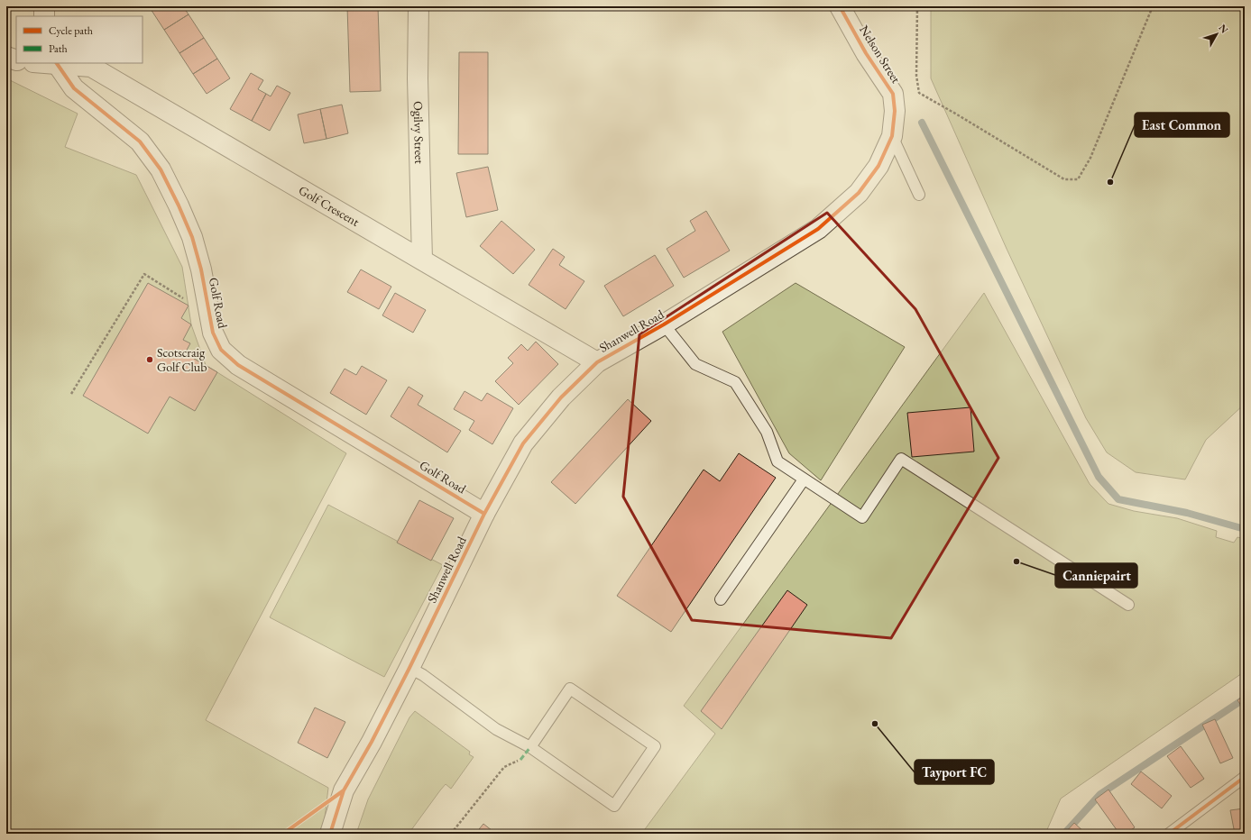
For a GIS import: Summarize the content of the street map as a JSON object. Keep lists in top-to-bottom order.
{
  "streets": {
    "street": [
      "Nelson Street",
      "Ogilvy Street",
      "Golf Crescent",
      "Golf Road",
      "Shanwell Road"
    ]
  },
  "crossings": [
    ["Nelson Street", "Shanwell Road"],
    ["Ogilvy Street", "Golf Crescent"],
    ["Golf Crescent", "Golf Road"],
    ["Golf Crescent", "Shanwell Road"],
    ["Golf Road", "Shanwell Road"]
  ],
  "places": [
    "East Common",
    "Scotscraig Golf Club",
    "Canniepairt",
    "Tayport FC"
  ],
  "legend": ["Cycle path", "Path"],
  "north": "top right"
}
